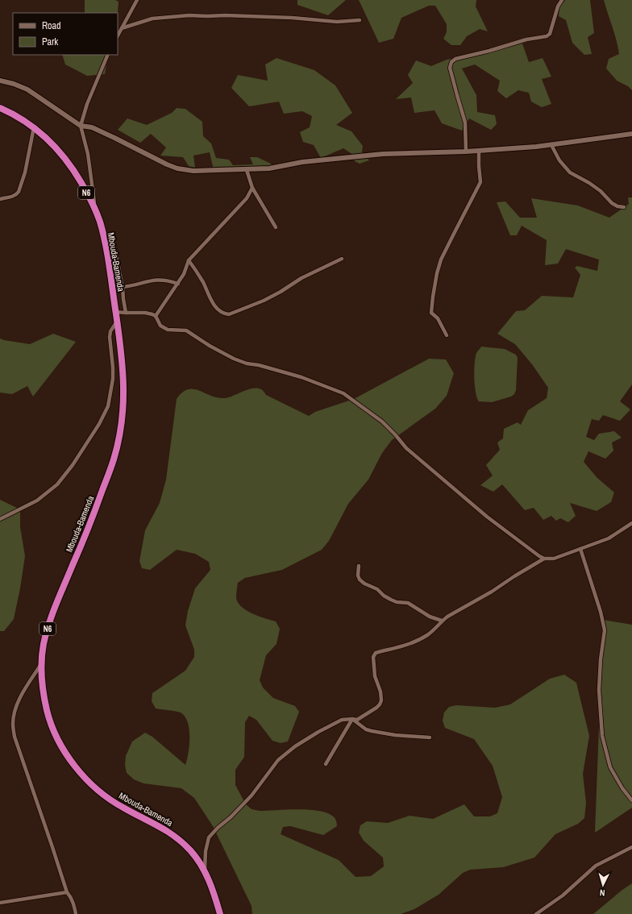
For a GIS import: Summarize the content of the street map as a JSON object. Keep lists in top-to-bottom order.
{
  "streets": {
    "highway": ["N6", "Mbouda-Bamenda"]
  },
  "legend": ["Road", "Park"],
  "north": "bottom"
}
